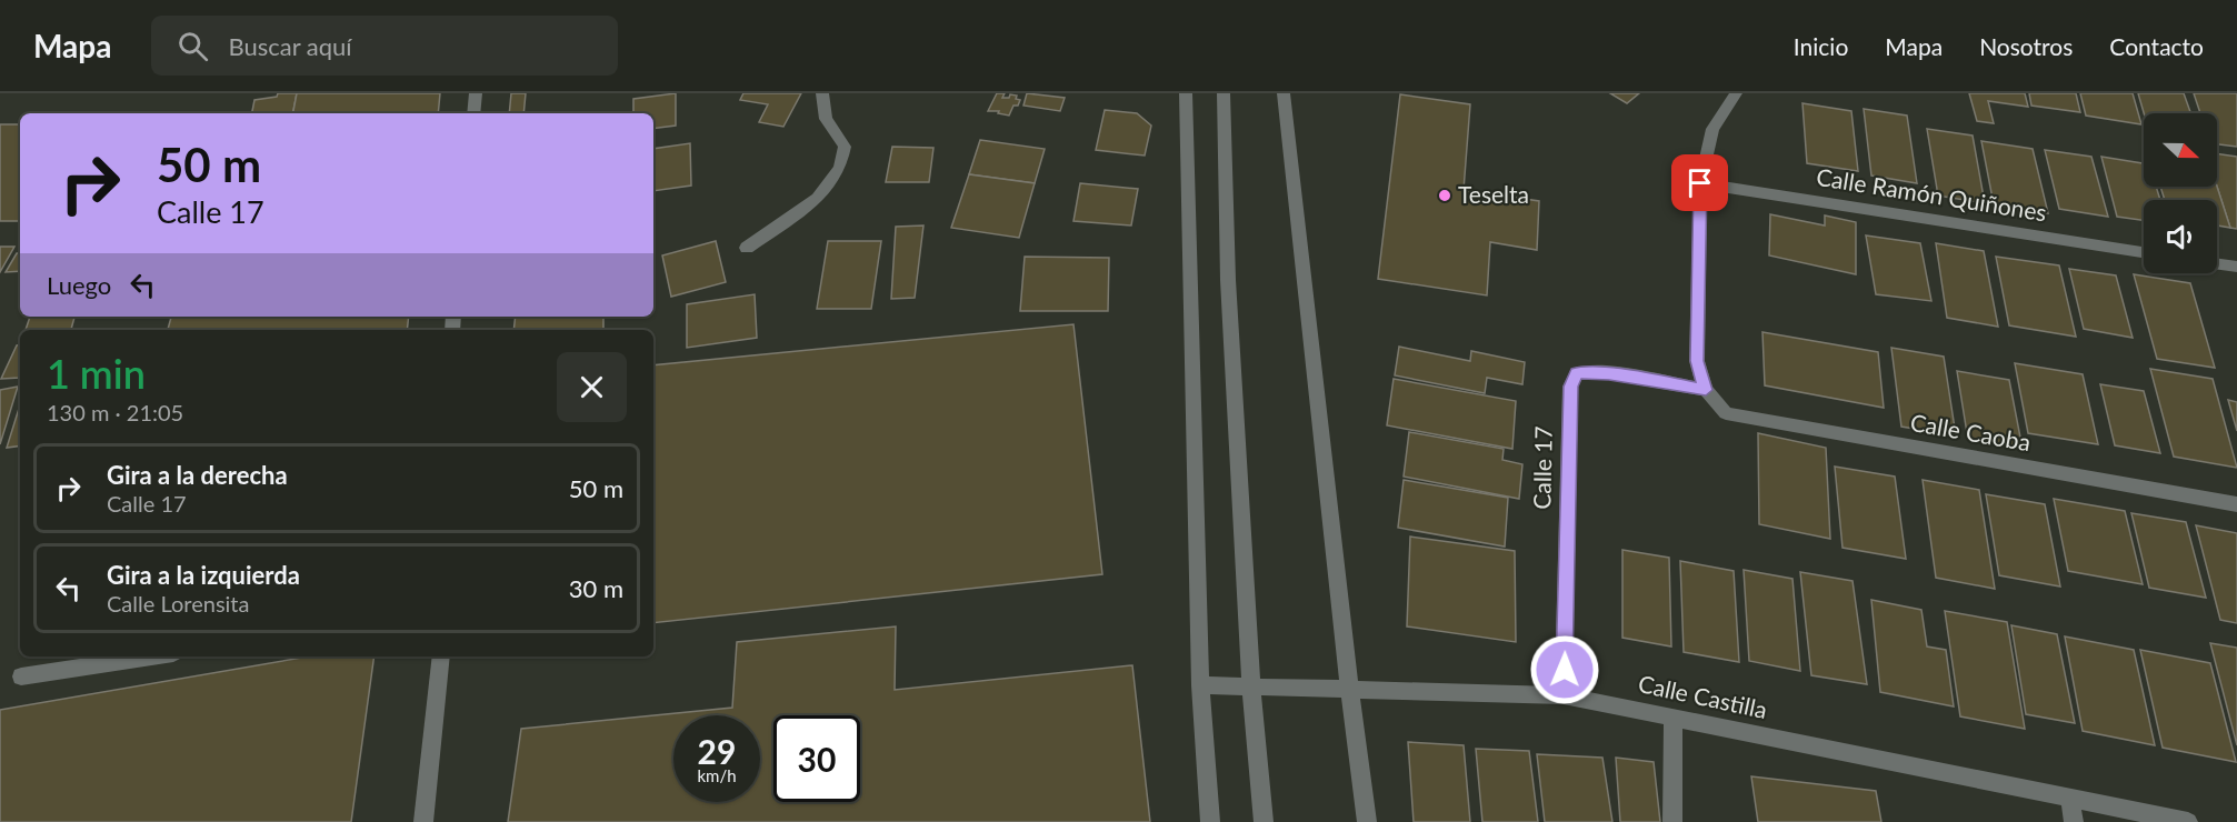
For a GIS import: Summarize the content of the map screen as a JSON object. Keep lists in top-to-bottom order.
{
  "streets": {
    "street": [
      "Calle Ramón Quiñones",
      "Calle Caoba",
      "Calle 17",
      "Calle Castilla"
    ]
  },
  "crossings": [
    ["Calle Caoba", "Calle 17"],
    ["Calle 17", "Calle Castilla"]
  ],
  "places": ["Teselta"],
  "north": "right",
  "page": {
    "header": "Mapa",
    "search": "Buscar aquí",
    "nav": [
      "Inicio",
      "Mapa",
      "Nosotros",
      "Contacto"
    ],
    "turn": ["50 m", "Calle 17"],
    "then": "Luego",
    "heading": ["1 min", "130 m · 21:05"],
    "list": [
      {
        "name": "Gira a la derecha",
        "note": "Calle 17",
        "value": "50 m"
      },
      {
        "name": "Gira a la izquierda",
        "note": "Calle Lorensita",
        "value": "30 m"
      }
    ],
    "speed": "29 km/h",
    "limit": "30"
  }
}
